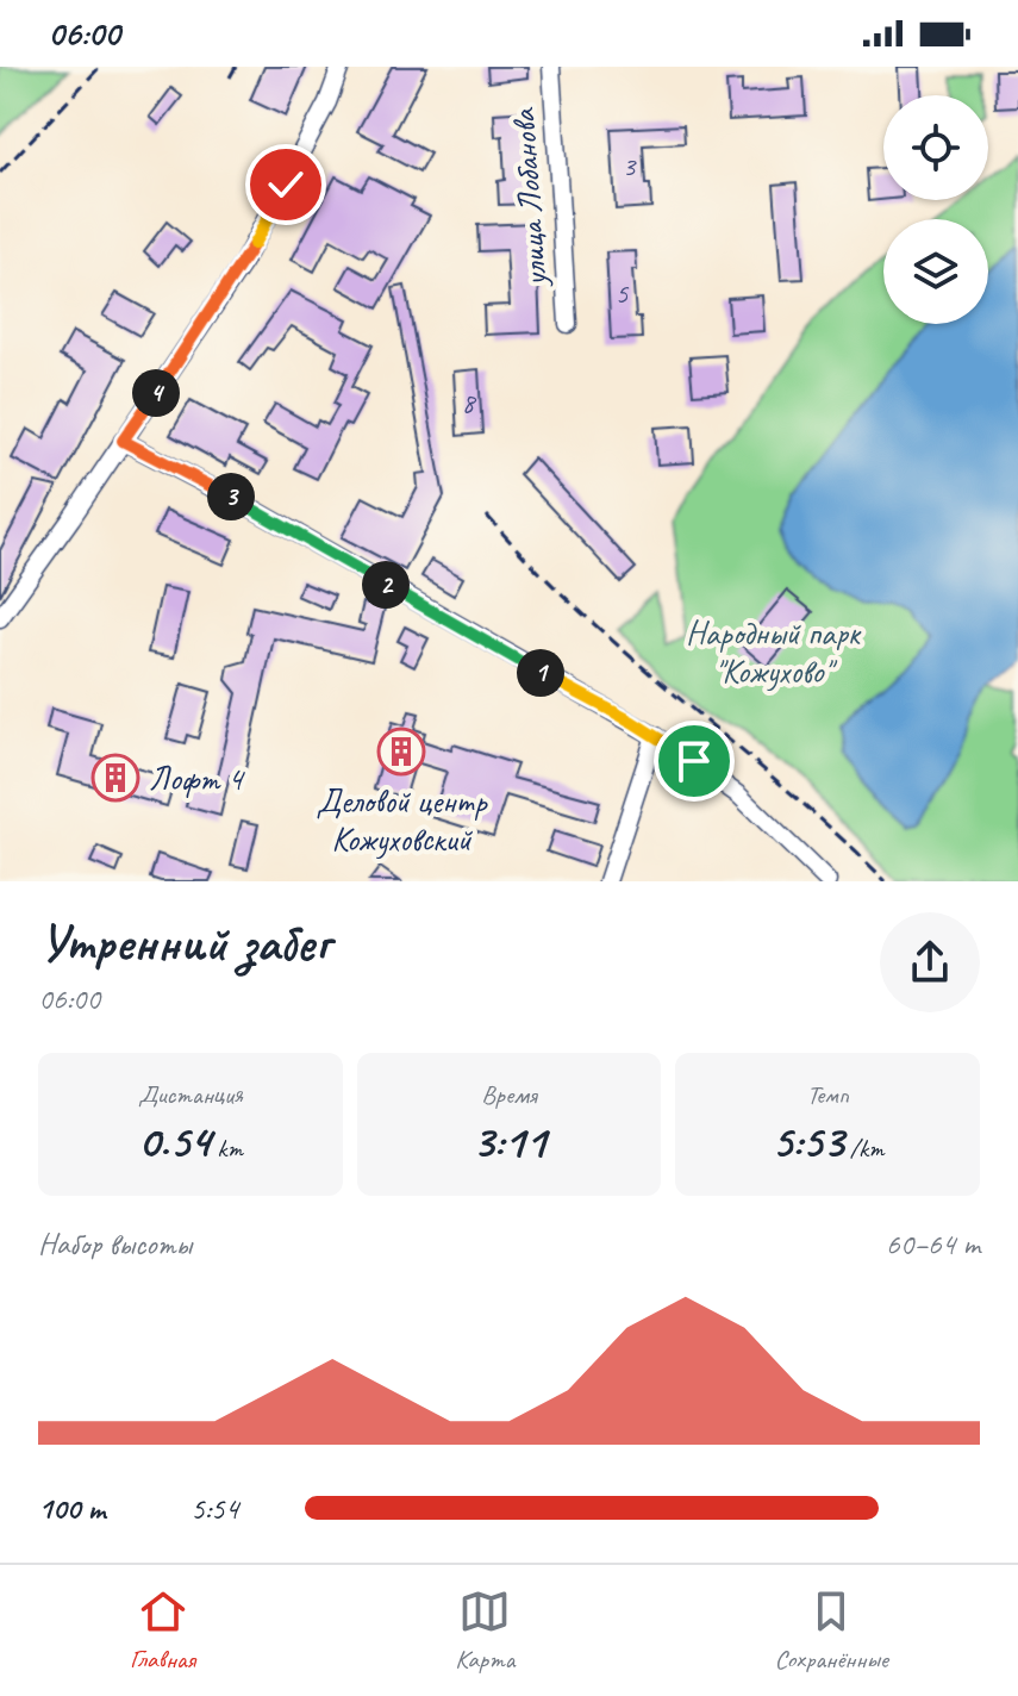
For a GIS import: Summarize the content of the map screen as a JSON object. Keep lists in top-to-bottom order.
{
  "streets": {
    "street": ["улица Лобанова"]
  },
  "parks": ["Народный парк \"Кожухово\""],
  "places": {
    "building": ["Деловой центр Кожуховский", "Лофт 4"]
  },
  "house_numbers": ["3", "5", "8"],
  "page": {
    "status": "06:00",
    "pins": [
      "4",
      "3",
      "2",
      "1"
    ],
    "heading": ["Утренний забег", "06:00"],
    "stats": [
      ["Дистанция", "0.54 km"],
      ["Время", "3:11"],
      ["Темп", "5:53 /km"]
    ],
    "chart": ["Набор высоты", "60–64 m"],
    "list": [
      {
        "name": "100 m",
        "note": "5:54"
      }
    ],
    "tabs": ["Главная", "Карта", "Сохранённые"]
  }
}
